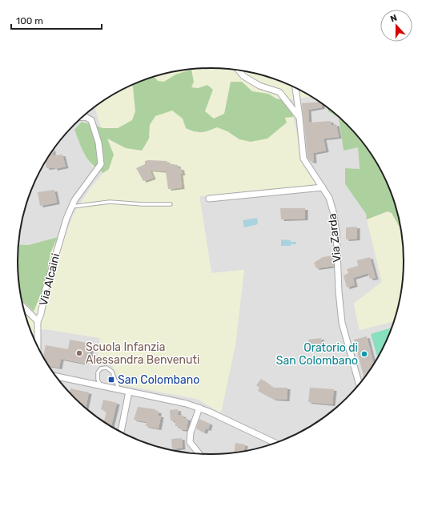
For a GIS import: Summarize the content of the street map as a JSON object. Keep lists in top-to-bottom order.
{
  "streets": {
    "street": ["Via Zarda", "Via Alcaini"]
  },
  "places": {
    "other": ["Scuola Infanzia Alessandra Benvenuti", "Oratorio di San Colombano"],
    "transit": ["San Colombano"]
  },
  "scale_bar": "100 m",
  "north": "top"
}
